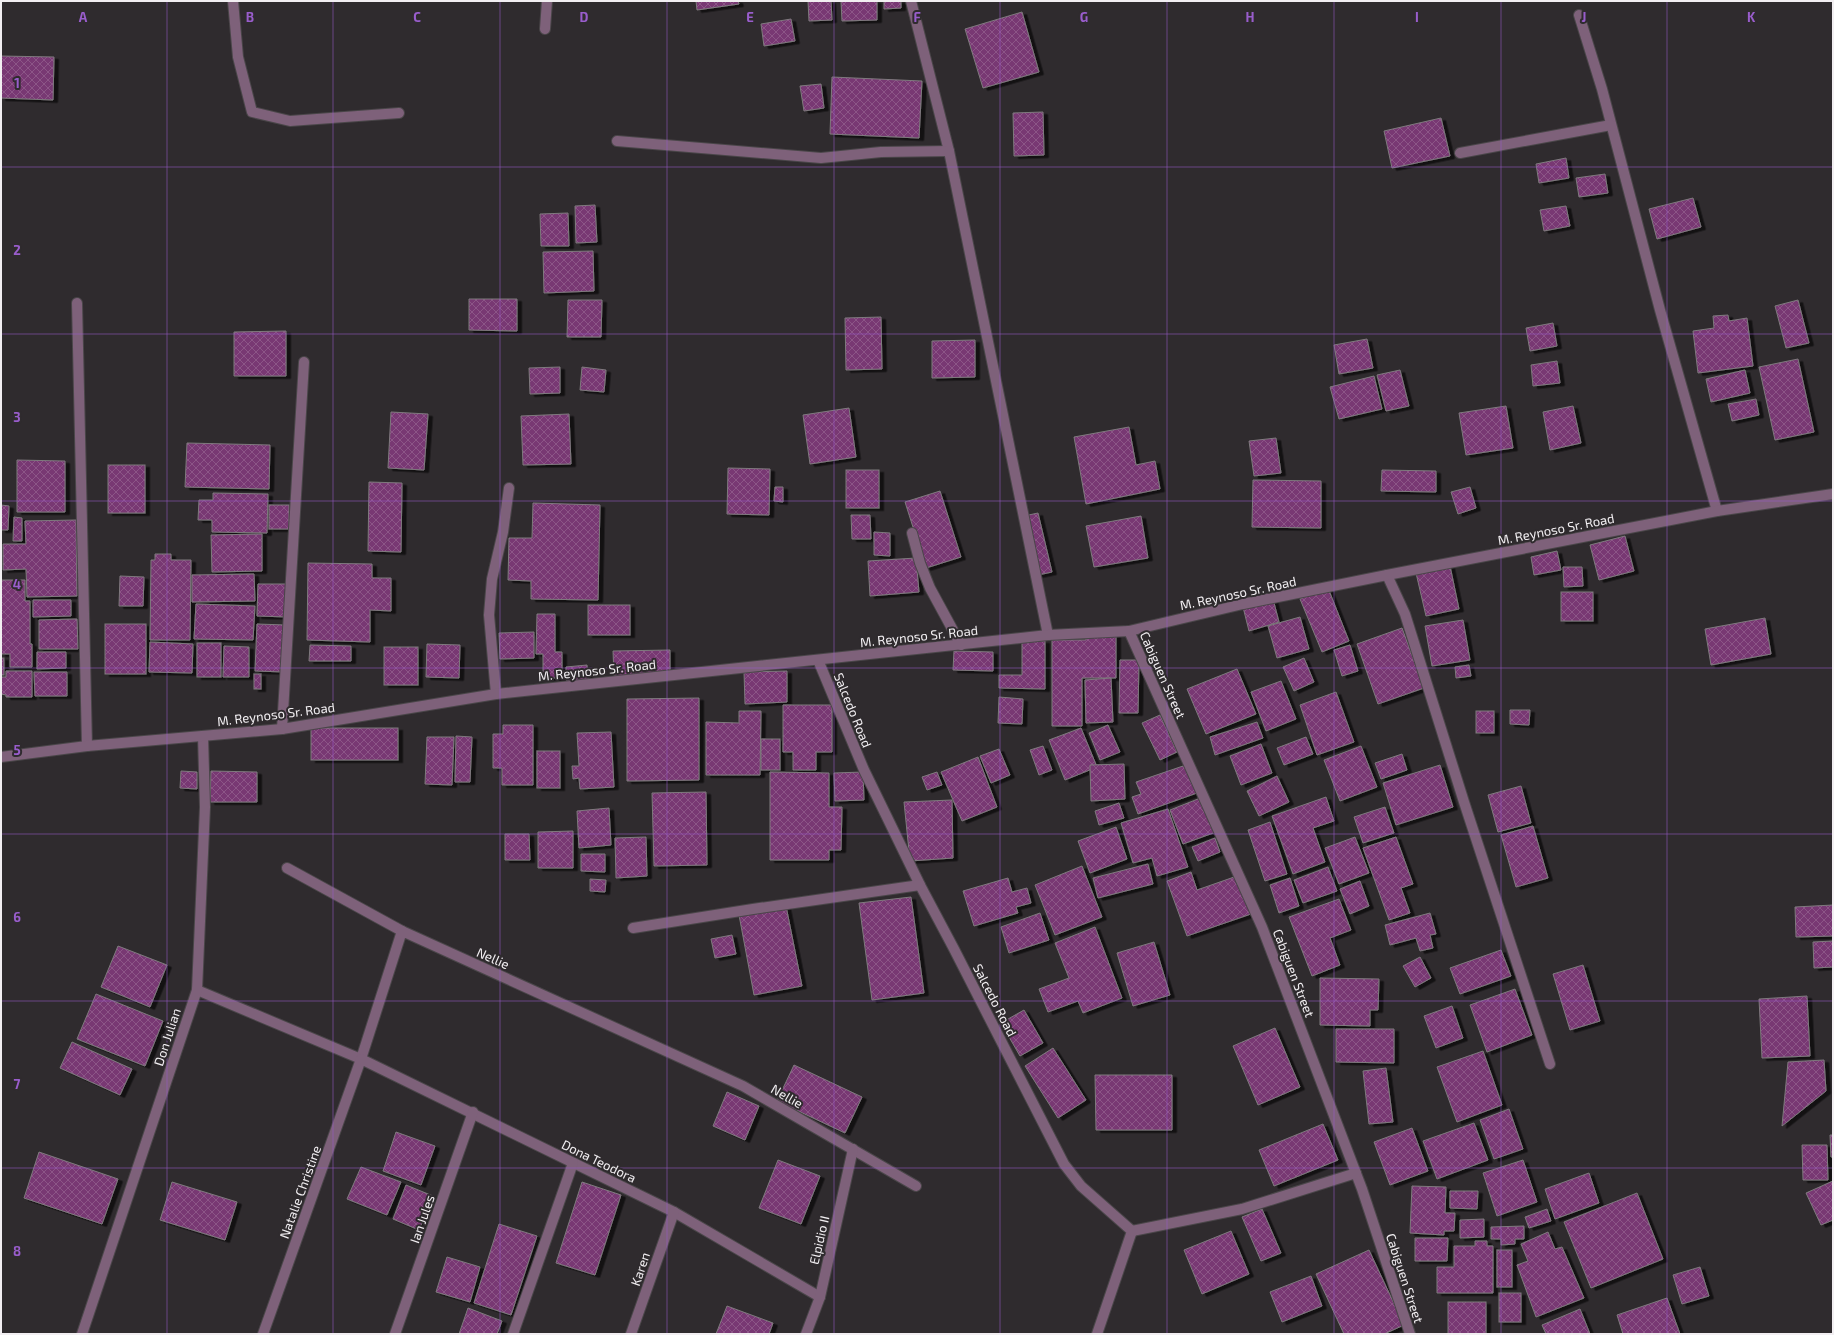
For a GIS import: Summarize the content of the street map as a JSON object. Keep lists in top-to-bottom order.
{
  "streets": {
    "street": [
      "M. Reynoso Sr. Road",
      "Cabiguen Street",
      "Salcedo Road",
      "Nellie",
      "Don Julian",
      "Dona Teodora",
      "Natalie Christine",
      "Ian Jules",
      "Elpidio II",
      "Karen"
    ]
  },
  "crossings": [
    ["M. Reynoso Sr. Road", "Cabiguen Street"],
    ["M. Reynoso Sr. Road", "Salcedo Road"],
    ["M. Reynoso Sr. Road", "Don Julian"],
    ["Nellie", "Elpidio II"],
    ["Dona Teodora", "Natalie Christine"],
    ["Dona Teodora", "Ian Jules"],
    ["Dona Teodora", "Elpidio II"],
    ["Dona Teodora", "Karen"]
  ],
  "grid": {
    "columns": [
      "A",
      "B",
      "C",
      "D",
      "E",
      "F",
      "G",
      "H",
      "I",
      "J",
      "K"
    ],
    "rows": [
      "1",
      "2",
      "3",
      "4",
      "5",
      "6",
      "7",
      "8"
    ]
  }
}
